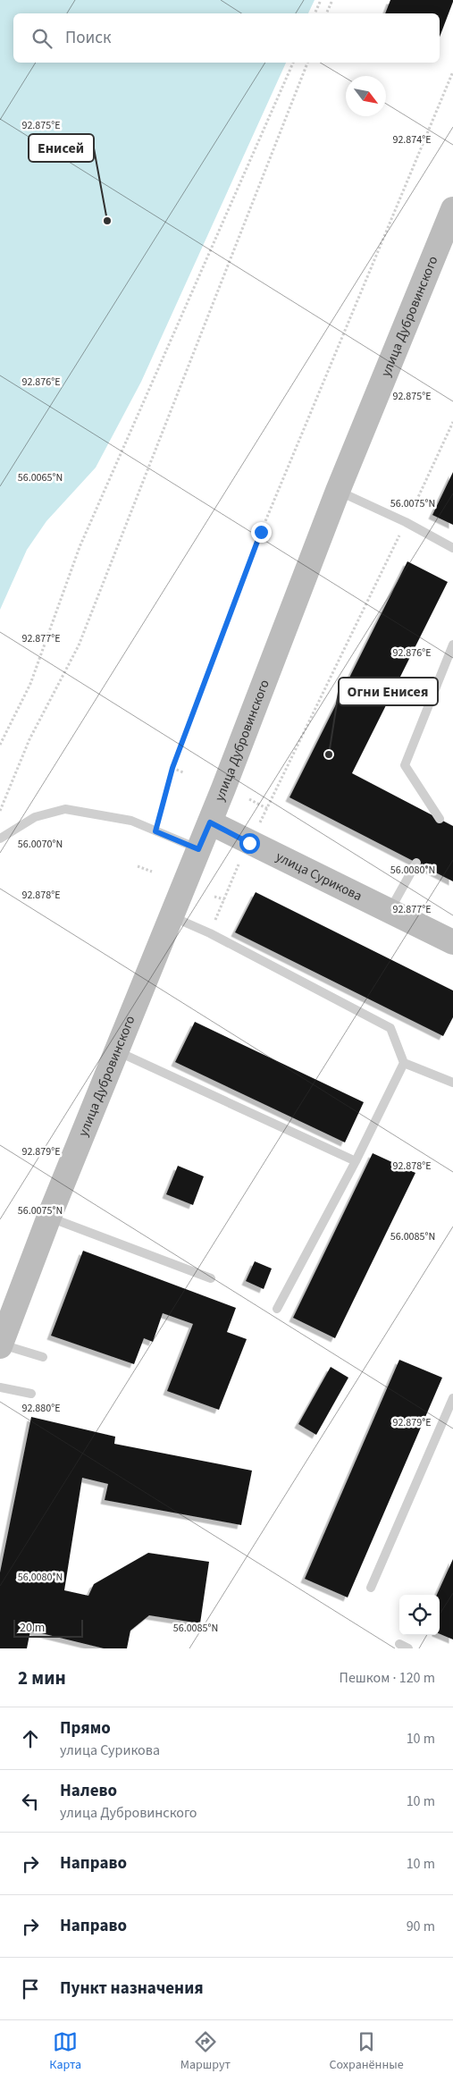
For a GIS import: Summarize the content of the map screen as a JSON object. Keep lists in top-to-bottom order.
{
  "streets": {
    "main road": ["улица Дубровинского", "улица Сурикова"]
  },
  "crossings": [
    ["улица Дубровинского", "улица Сурикова"]
  ],
  "places": ["Енисей", "Огни Енисея"],
  "scale_bar": "20 m",
  "north": "bottom right",
  "page": {
    "search": "Поиск",
    "scale": "20 m",
    "heading": ["2 мин", "Пешком · 120 m"],
    "list": [
      ["Прямо", "улица Сурикова", "10 m"],
      ["Налево", "улица Дубровинского", "10 m"],
      ["Направо", "10 m"],
      ["Направо", "90 m"],
      "Пункт назначения"
    ],
    "nav": ["Карта", "Маршрут", "Сохранённые"]
  },
  "coordinates": [
    "92.875°E",
    "92.874°E",
    "92.876°E",
    "56.0065°N",
    "56.0075°N",
    "92.877°E",
    "56.0070°N",
    "56.0080°N",
    "92.878°E",
    "92.879°E",
    "56.0085°N",
    "92.880°E"
  ]
}
